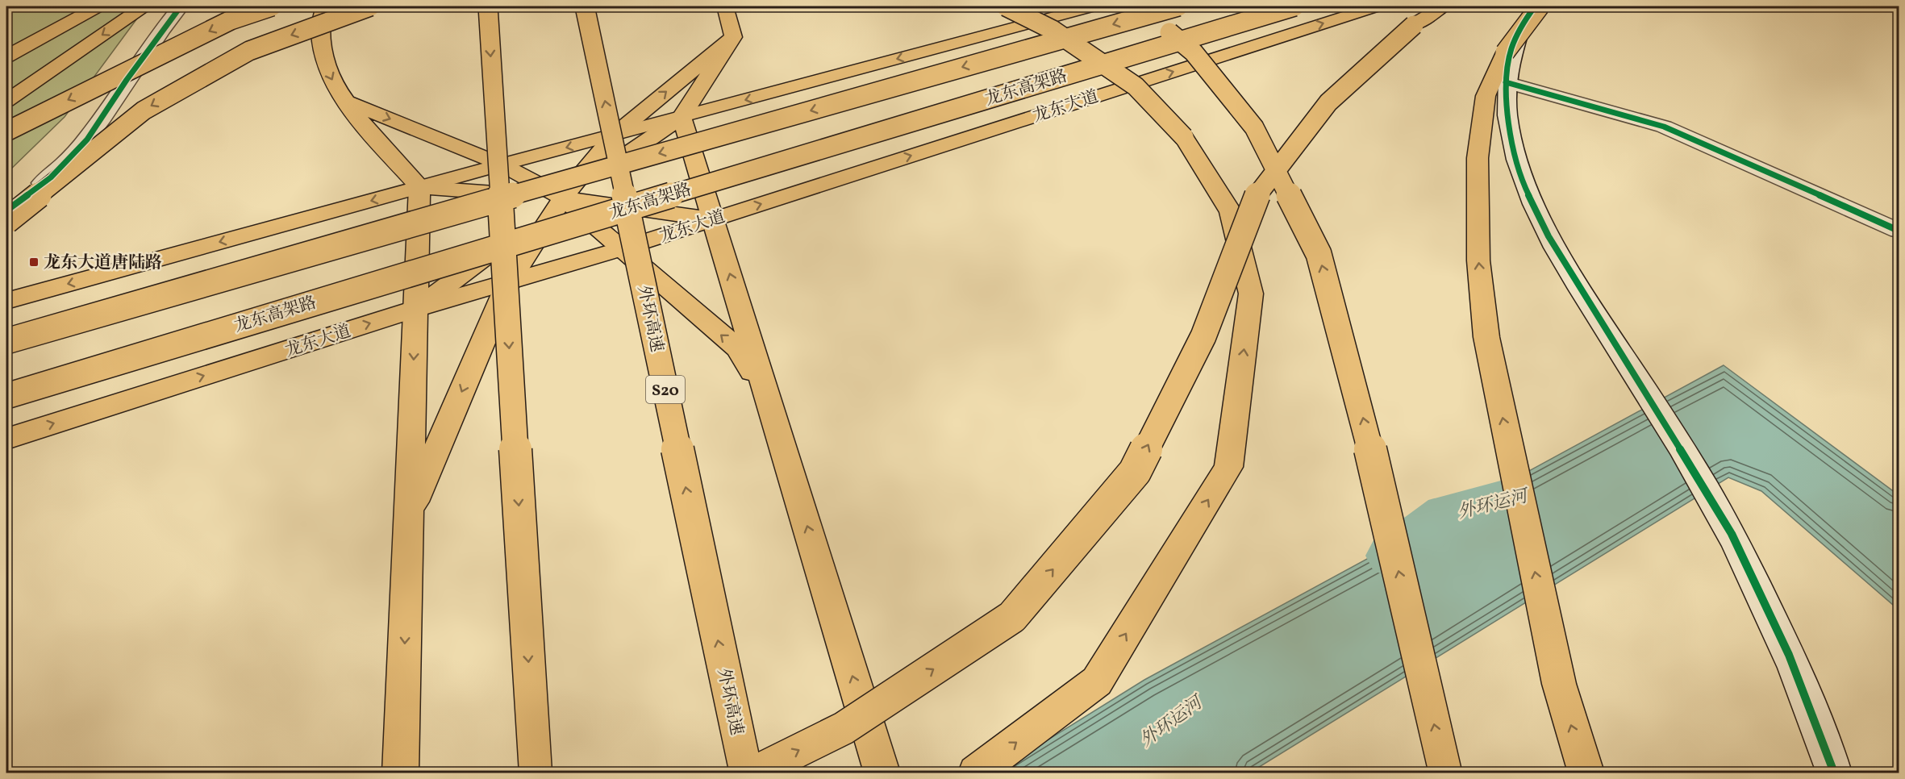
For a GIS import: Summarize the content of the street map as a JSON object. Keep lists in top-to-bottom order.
{
  "streets": {
    "main road": [
      "龙东高架路",
      "龙东大道",
      "外环高速",
      "S20"
    ]
  },
  "water": ["外环运河"],
  "places": {
    "transit": ["龙东大道唐陆路"]
  }
}
